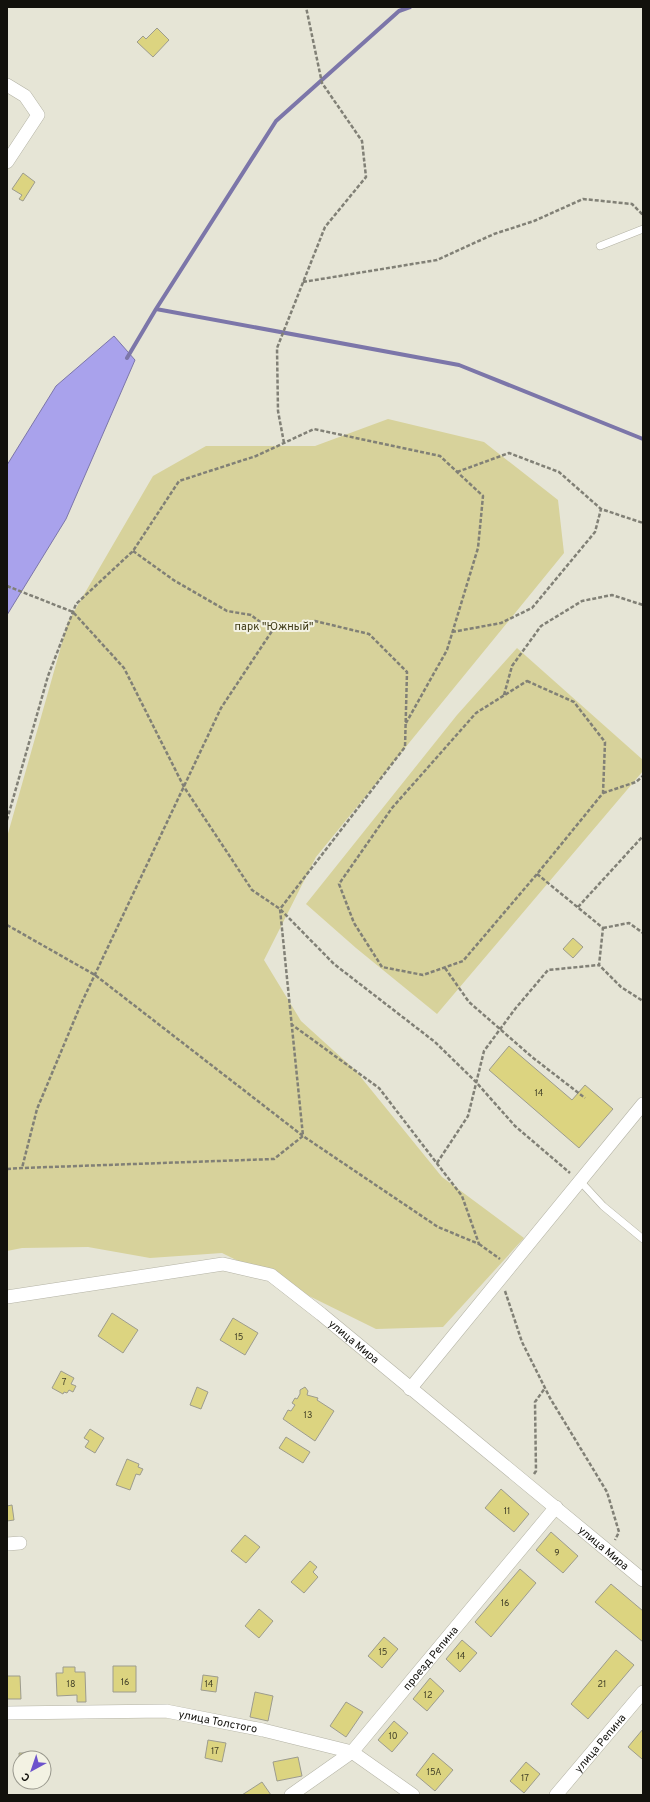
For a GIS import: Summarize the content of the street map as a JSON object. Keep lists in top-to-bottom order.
{
  "streets": {
    "street": [
      "улица Мира",
      "проезд Репина",
      "улица Толстого",
      "улица Репина"
    ]
  },
  "crossings": [
    ["улица Мира", "проезд Репина"],
    ["проезд Репина", "улица Толстого"]
  ],
  "parks": ["парк \"Южный\""],
  "house_numbers": [
    "14",
    "15",
    "7",
    "13",
    "11",
    "9",
    "16",
    "15",
    "14",
    "16",
    "18",
    "14",
    "21",
    "12",
    "10",
    "17",
    "15А",
    "17"
  ],
  "north": "bottom left"
}
